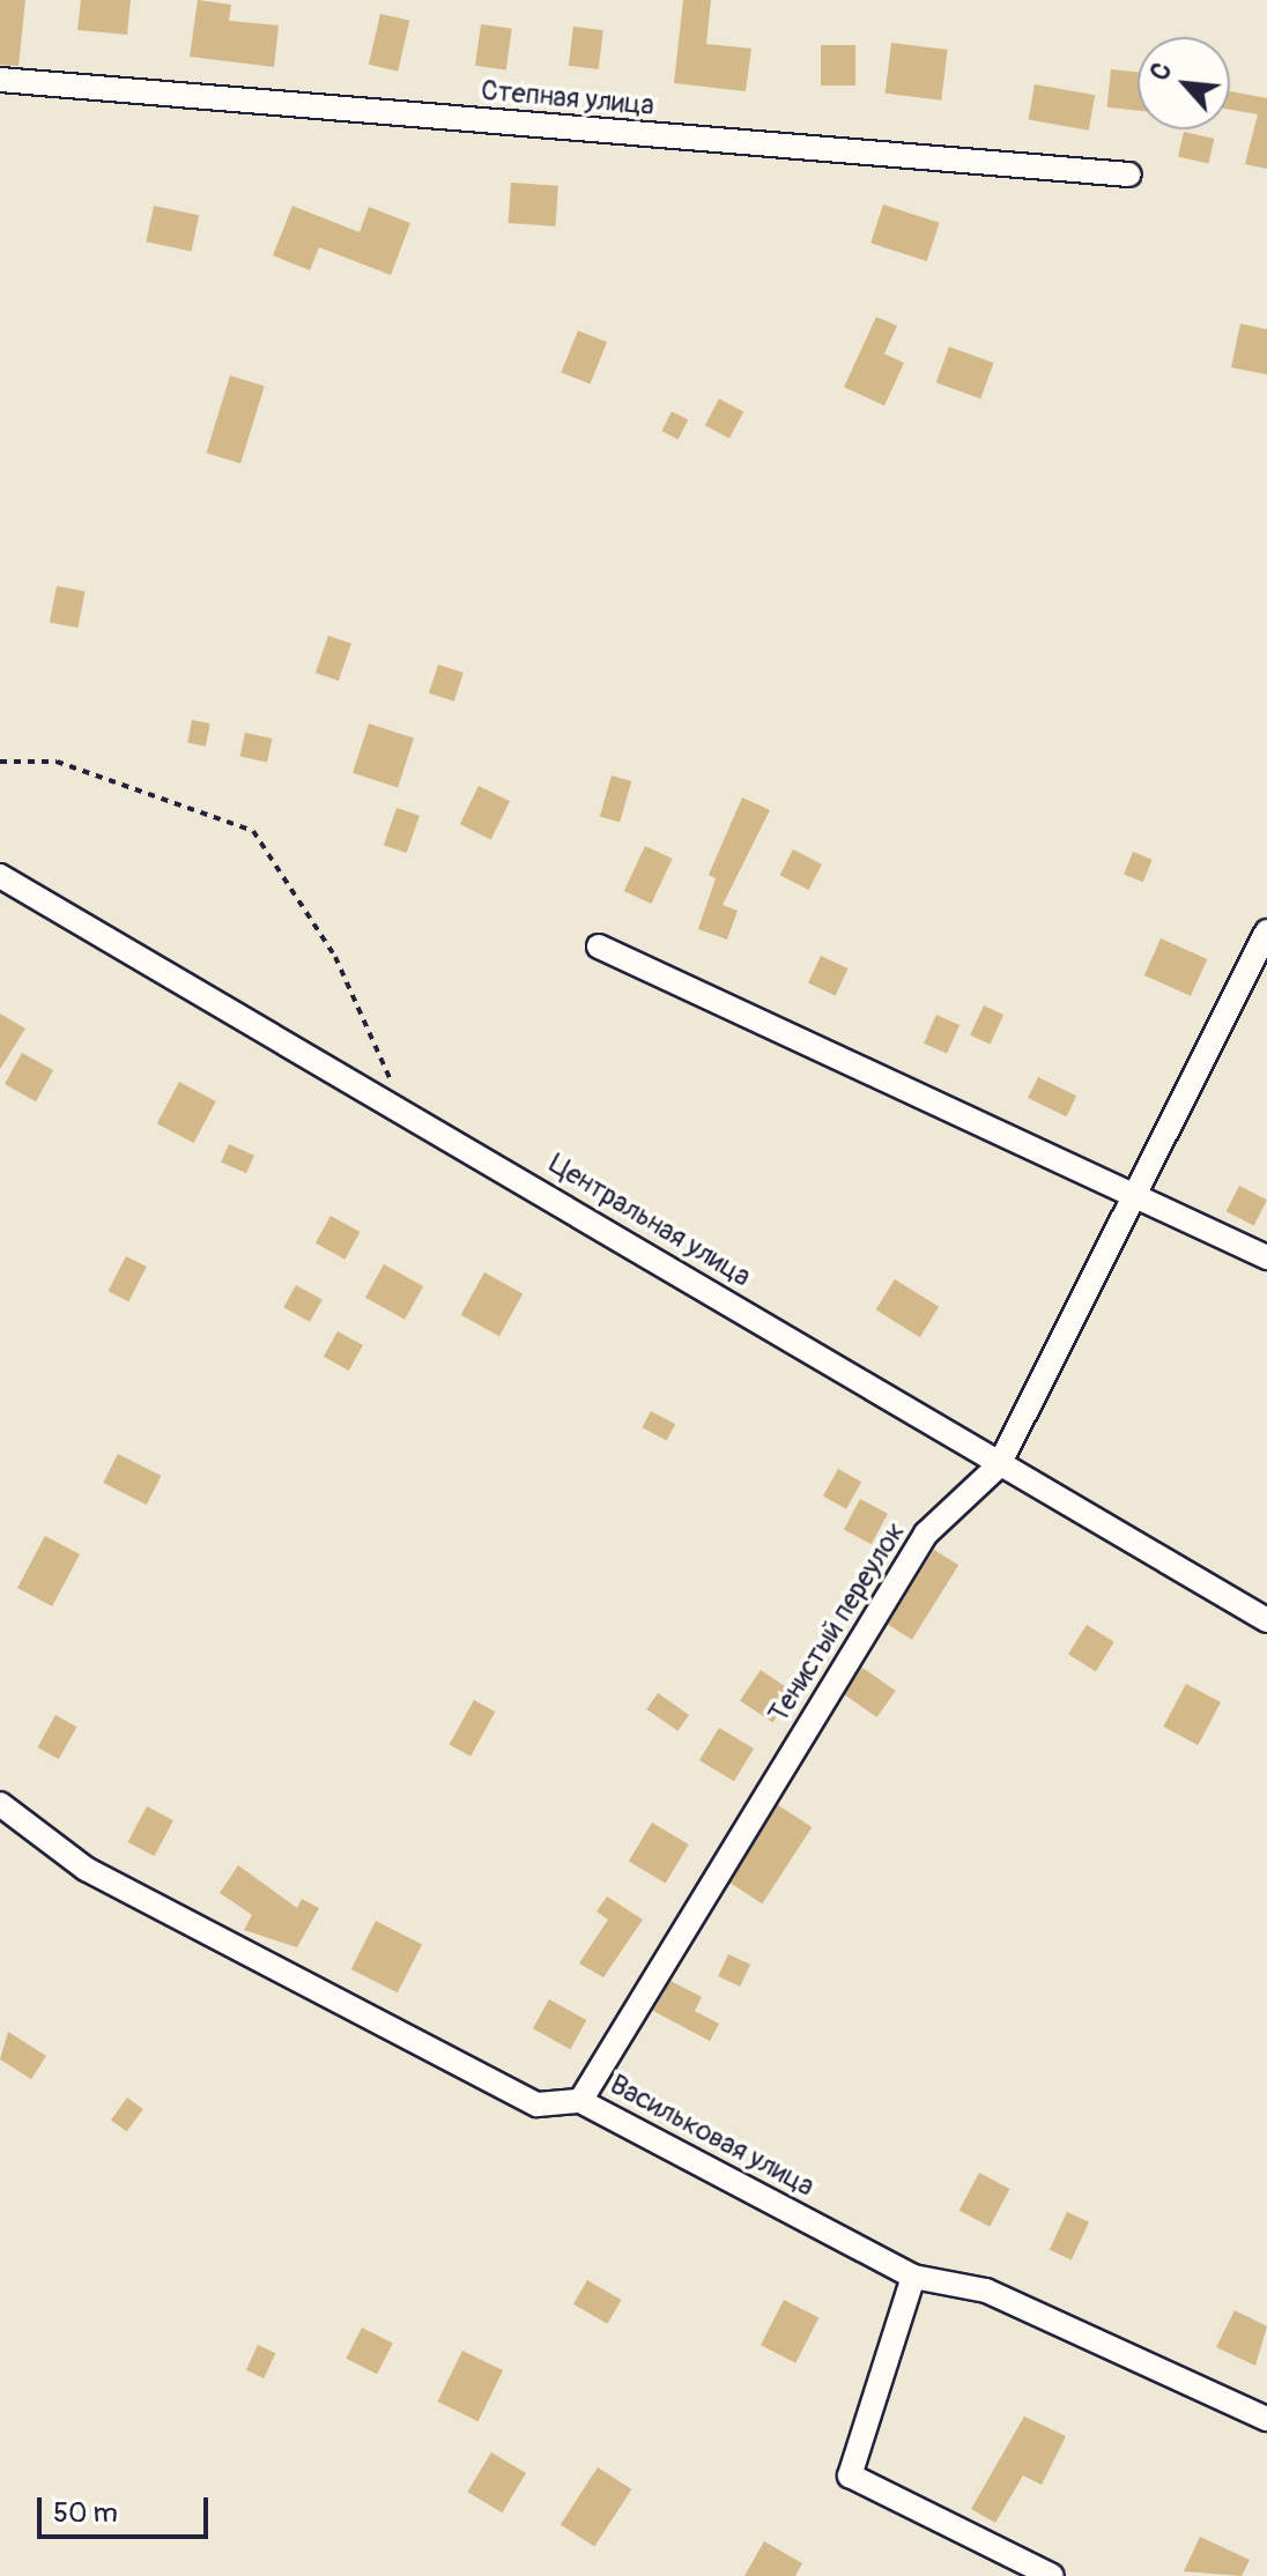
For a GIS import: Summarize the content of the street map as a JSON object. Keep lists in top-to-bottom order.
{
  "streets": {
    "street": [
      "Степная улица",
      "Центральная улица",
      "Тенистый переулок",
      "Васильковая улица"
    ]
  },
  "crossings": [
    ["Центральная улица", "Тенистый переулок"],
    ["Тенистый переулок", "Васильковая улица"]
  ],
  "scale_bar": "50 m",
  "north": "top left"
}
